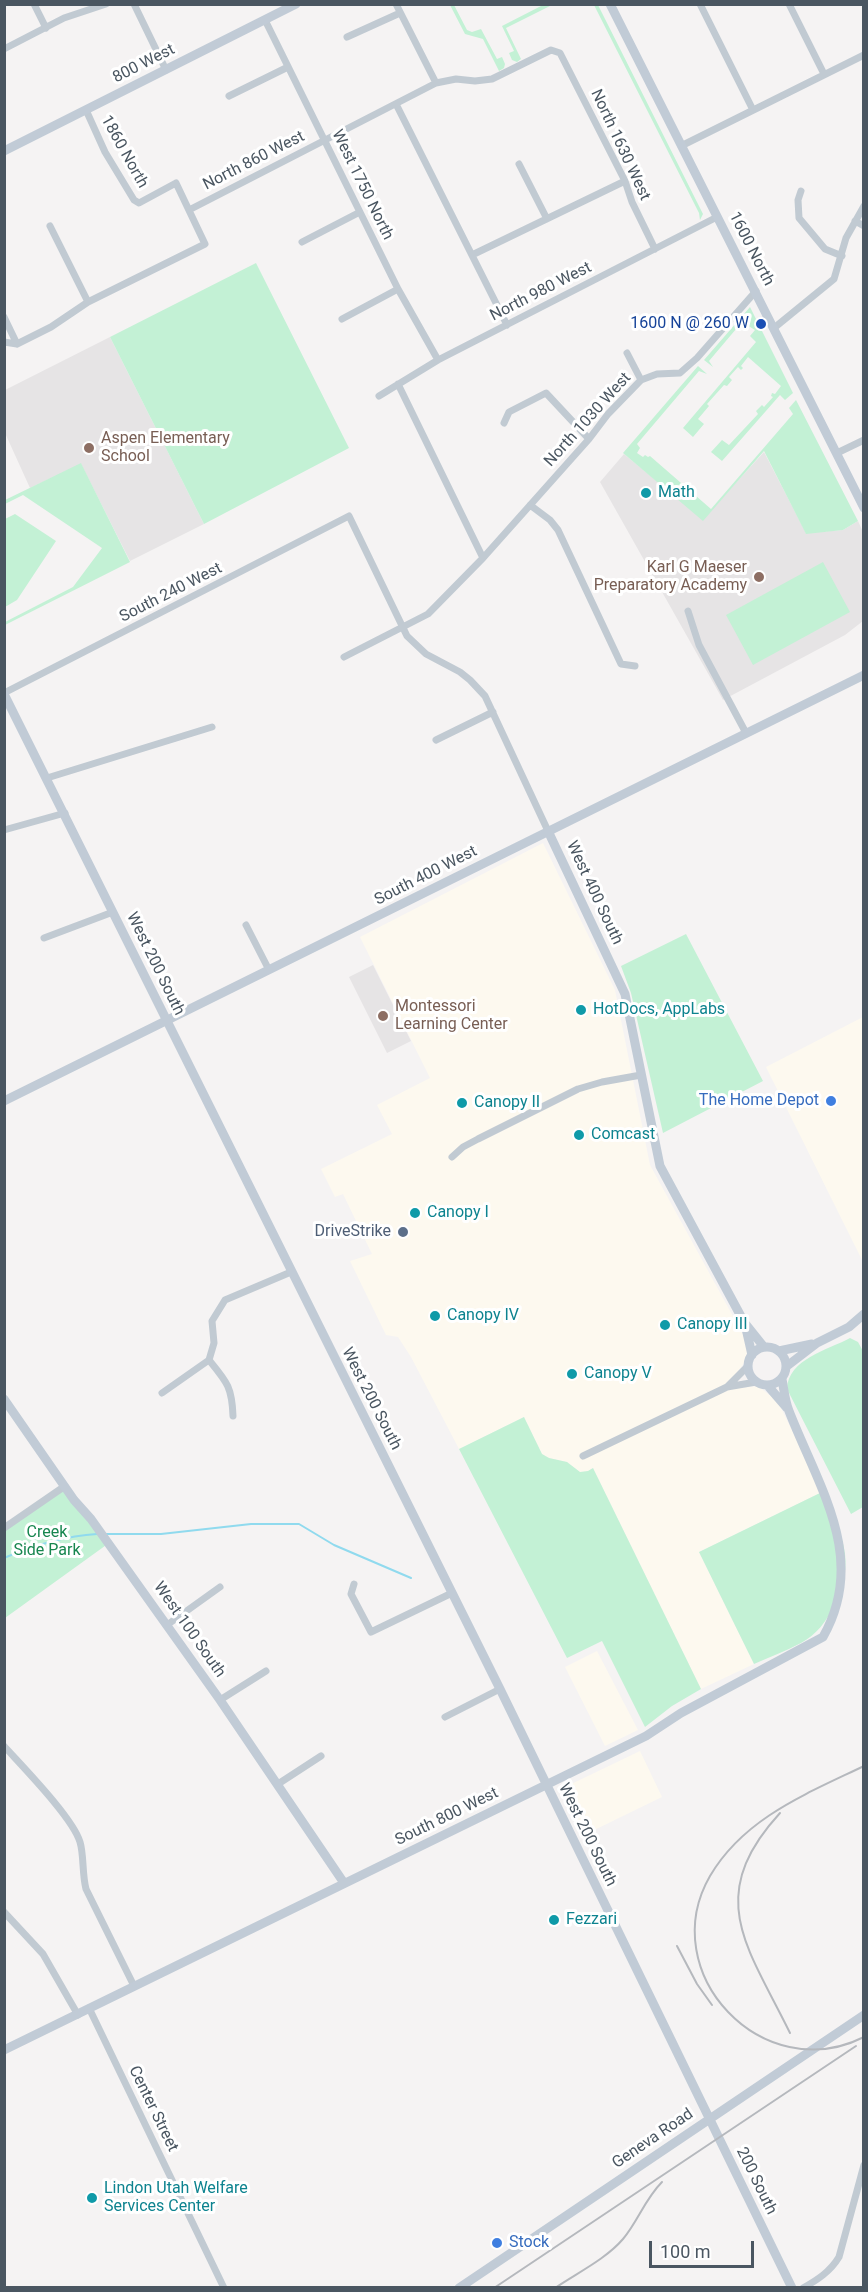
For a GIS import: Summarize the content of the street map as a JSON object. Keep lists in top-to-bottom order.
{
  "streets": {
    "street": [
      "800 West",
      "North 1630 West",
      "1860 North",
      "North 860 West",
      "West 1750 North",
      "1600 North",
      "North 980 West",
      "North 1030 West",
      "South 240 West",
      "South 400 West",
      "West 400 South",
      "West 200 South",
      "West 100 South",
      "South 800 West",
      "Center Street",
      "Geneva Road",
      "200 South"
    ]
  },
  "crossings": [
    ["800 West", "1860 North"],
    ["800 West", "West 1750 North"],
    ["North 1630 West", "North 860 West"],
    ["North 1630 West", "North 980 West"],
    ["1860 North", "North 860 West"],
    ["North 860 West", "West 1750 North"],
    ["West 1750 North", "North 980 West"],
    ["1600 North", "North 980 West"],
    ["1600 North", "North 1030 West"],
    ["North 1030 West", "West 400 South"],
    ["South 240 West", "West 400 South"],
    ["South 240 West", "West 200 South"],
    ["South 400 West", "West 400 South"],
    ["South 400 West", "West 200 South"],
    ["West 200 South", "South 800 West"],
    ["West 200 South", "Geneva Road"],
    ["West 200 South", "200 South"],
    ["West 100 South", "South 800 West"],
    ["South 800 West", "Center Street"],
    ["Geneva Road", "200 South"]
  ],
  "parks": ["Creek Side Park"],
  "places": [
    "1600 N @ 260 W",
    "Aspen Elementary School",
    "Math",
    "Karl G Maeser Preparatory Academy",
    "HotDocs, AppLabs",
    "Montessori Learning Center",
    "The Home Depot",
    "Canopy II",
    "Comcast",
    "Canopy I",
    "DriveStrike",
    "Canopy IV",
    "Canopy III",
    "Canopy V",
    "Fezzari",
    "Lindon Utah Welfare Services Center",
    "Stock"
  ],
  "scale_bar": "100 m"
}
